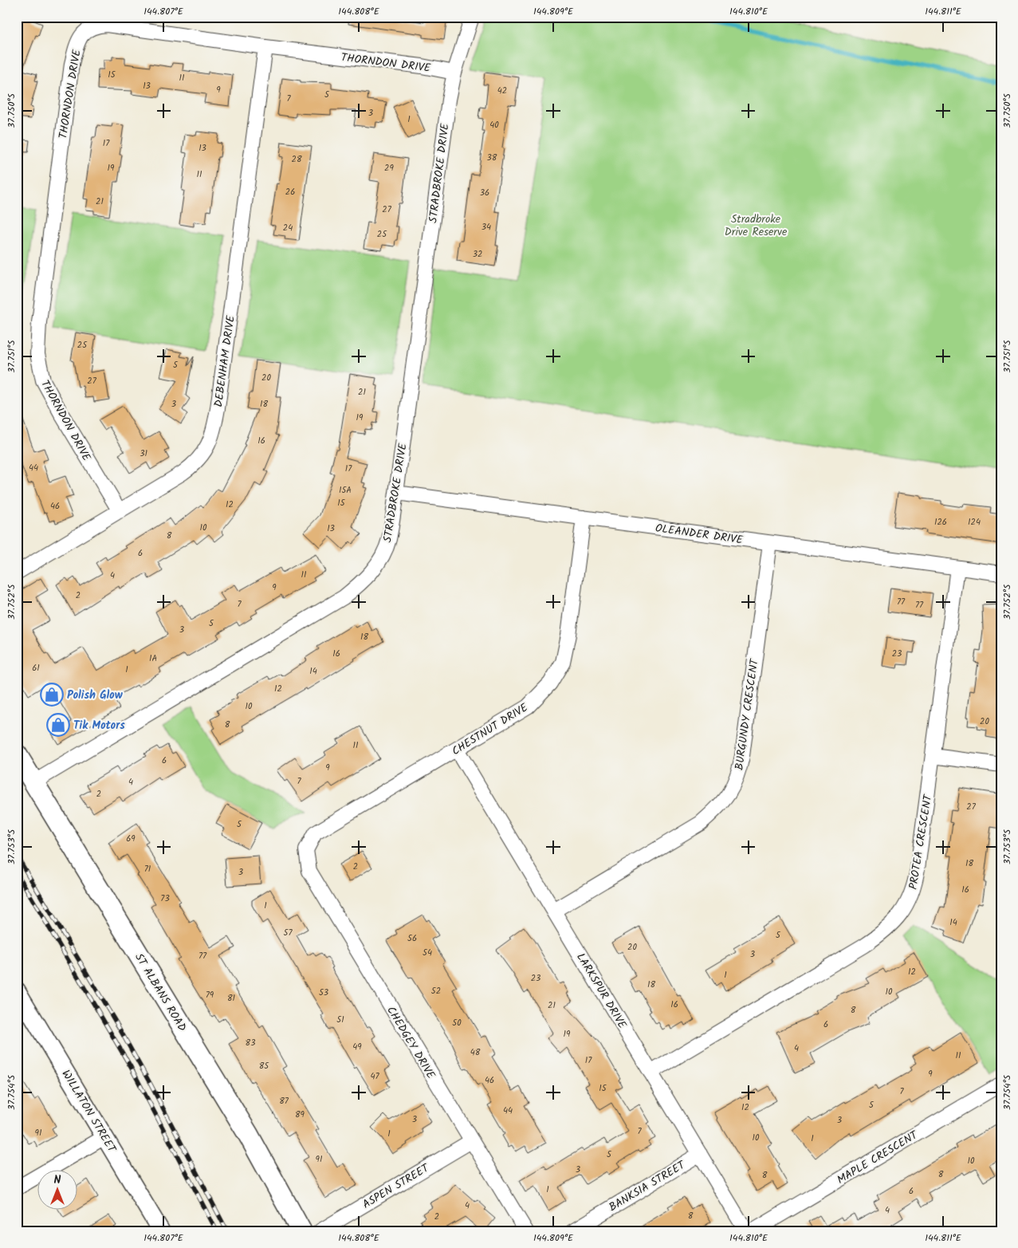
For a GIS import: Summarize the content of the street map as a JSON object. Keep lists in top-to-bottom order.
{
  "streets": {
    "main road": ["ST ALBANS ROAD"],
    "street": [
      "THORNDON DRIVE",
      "STRADBROKE DRIVE",
      "DEBENHAM DRIVE",
      "OLEANDER DRIVE",
      "BURGUNDY CRESCENT",
      "CHESTNUT DRIVE",
      "PROTEA CRESCENT",
      "LARKSPUR DRIVE",
      "CHEDGEY DRIVE",
      "WILLATON STREET",
      "MAPLE CRESCENT",
      "ASPEN STREET",
      "BANKSIA STREET"
    ]
  },
  "crossings": [
    ["THORNDON DRIVE", "STRADBROKE DRIVE"],
    ["THORNDON DRIVE", "DEBENHAM DRIVE"],
    ["STRADBROKE DRIVE", "OLEANDER DRIVE"],
    ["STRADBROKE DRIVE", "ST ALBANS ROAD"],
    ["OLEANDER DRIVE", "BURGUNDY CRESCENT"],
    ["OLEANDER DRIVE", "CHESTNUT DRIVE"],
    ["OLEANDER DRIVE", "PROTEA CRESCENT"],
    ["BURGUNDY CRESCENT", "LARKSPUR DRIVE"],
    ["CHESTNUT DRIVE", "LARKSPUR DRIVE"],
    ["CHESTNUT DRIVE", "CHEDGEY DRIVE"],
    ["PROTEA CRESCENT", "LARKSPUR DRIVE"],
    ["LARKSPUR DRIVE", "BANKSIA STREET"],
    ["CHEDGEY DRIVE", "ASPEN STREET"]
  ],
  "parks": ["Stradbroke Drive Reserve"],
  "places": {
    "shop": ["Polish Glow", "Tik Motors"]
  },
  "house_numbers": [
    "15",
    "11",
    "13",
    "9",
    "42",
    "5",
    "7",
    "3",
    "1",
    "40",
    "17",
    "13",
    "38",
    "28",
    "19",
    "29",
    "11",
    "26",
    "36",
    "21",
    "27",
    "34",
    "24",
    "25",
    "32",
    "25",
    "5",
    "20",
    "27",
    "21",
    "3",
    "18",
    "19",
    "16",
    "31",
    "44",
    "17",
    "15A",
    "15",
    "12",
    "46",
    "126",
    "124",
    "10",
    "13",
    "8",
    "6",
    "11",
    "4",
    "9",
    "2",
    "77",
    "7",
    "77",
    "5",
    "3",
    "18",
    "16",
    "23",
    "1A",
    "61",
    "1",
    "14",
    "12",
    "10",
    "20",
    "8",
    "11",
    "6",
    "9",
    "7",
    "4",
    "2",
    "27",
    "5",
    "69",
    "18",
    "2",
    "71",
    "3",
    "16",
    "73",
    "1",
    "14",
    "57",
    "5",
    "56",
    "20",
    "54",
    "3",
    "77",
    "12",
    "1",
    "23",
    "18",
    "52",
    "10",
    "53",
    "79",
    "81",
    "16",
    "21",
    "8",
    "51",
    "50",
    "6",
    "19",
    "83",
    "49",
    "4",
    "48",
    "11",
    "17",
    "85",
    "9",
    "47",
    "46",
    "15",
    "7",
    "87",
    "5",
    "12",
    "44",
    "89",
    "3",
    "3",
    "7",
    "91",
    "1",
    "10",
    "1",
    "5",
    "91",
    "10",
    "3",
    "8",
    "8",
    "1",
    "6",
    "4",
    "4",
    "8",
    "2"
  ],
  "north": "top",
  "coordinates": [
    "144.807°E",
    "144.808°E",
    "144.809°E",
    "144.810°E",
    "144.811°E",
    "37.750°S",
    "37.751°S",
    "37.752°S",
    "37.753°S",
    "37.754°S"
  ]
}
